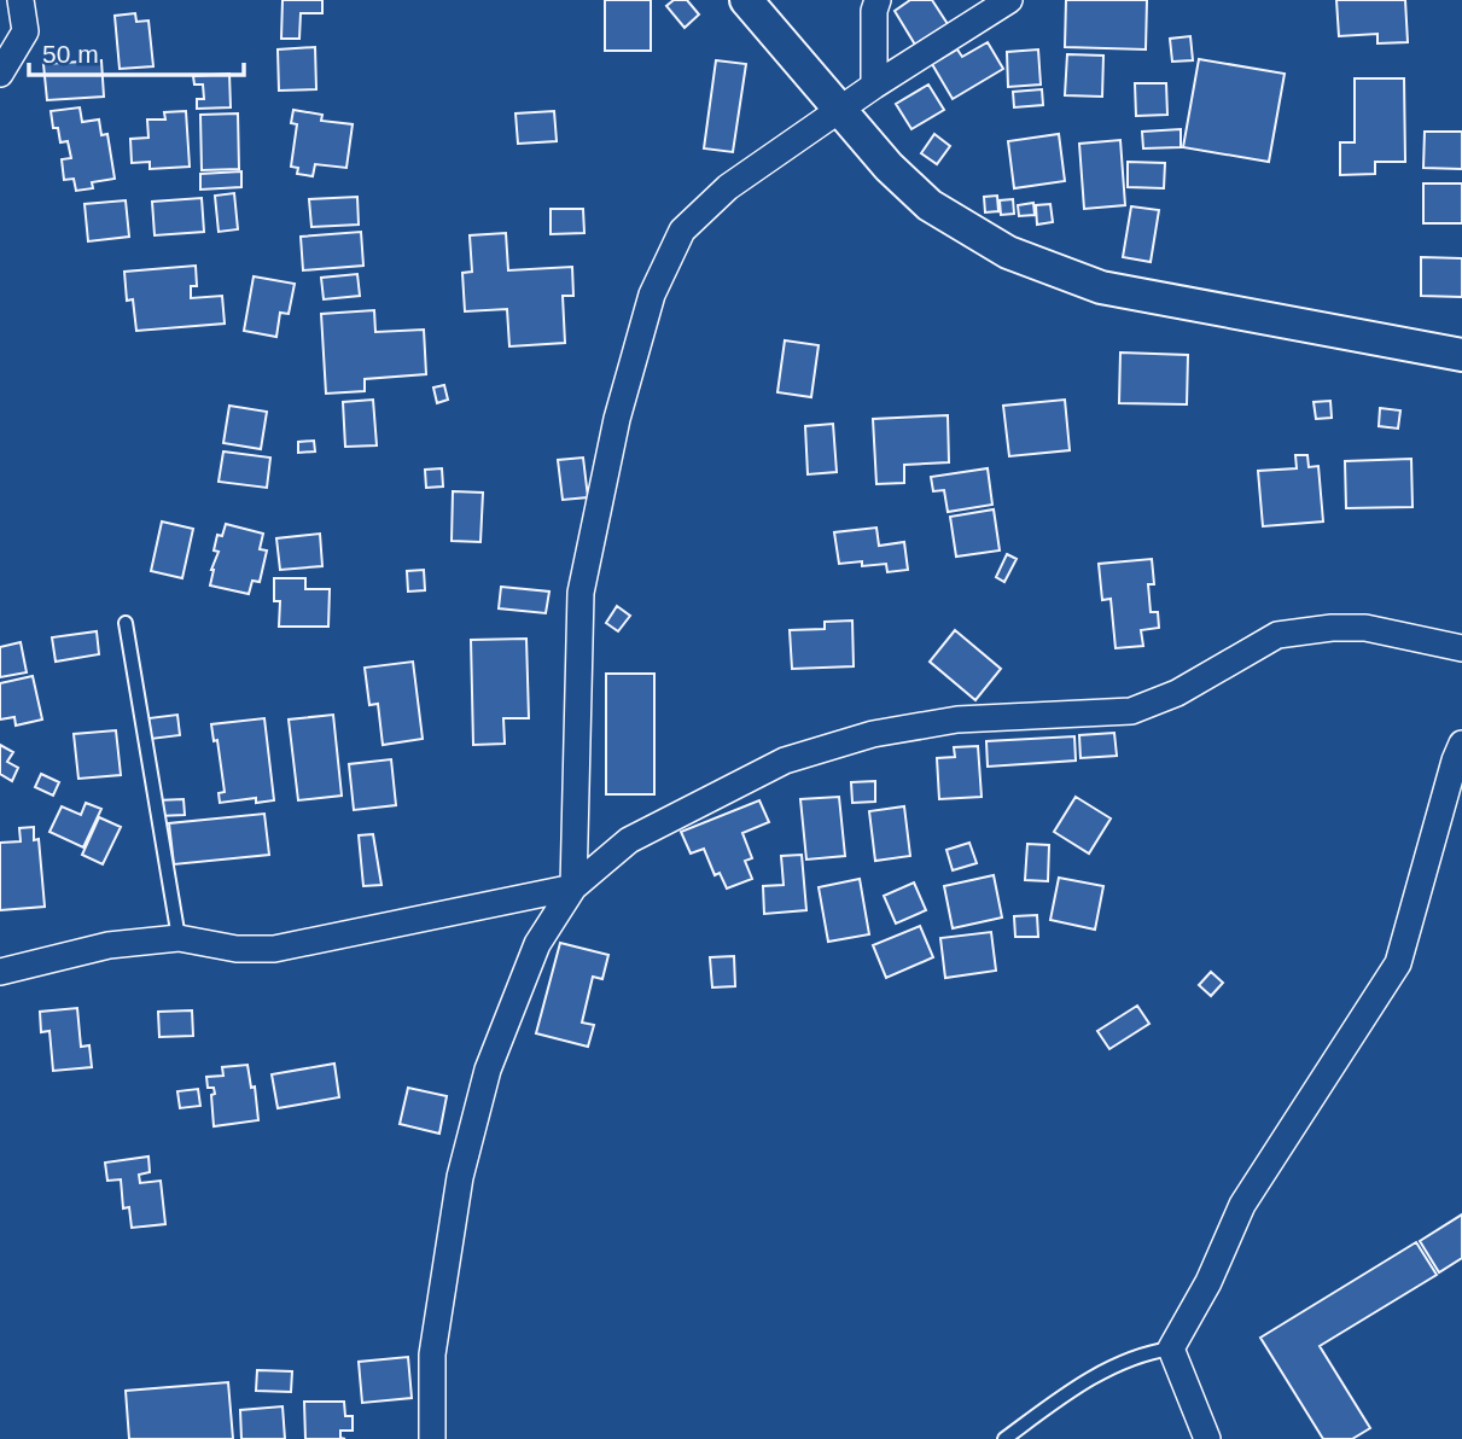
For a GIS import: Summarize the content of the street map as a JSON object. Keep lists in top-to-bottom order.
{
  "scale_bar": "50 m"
}
